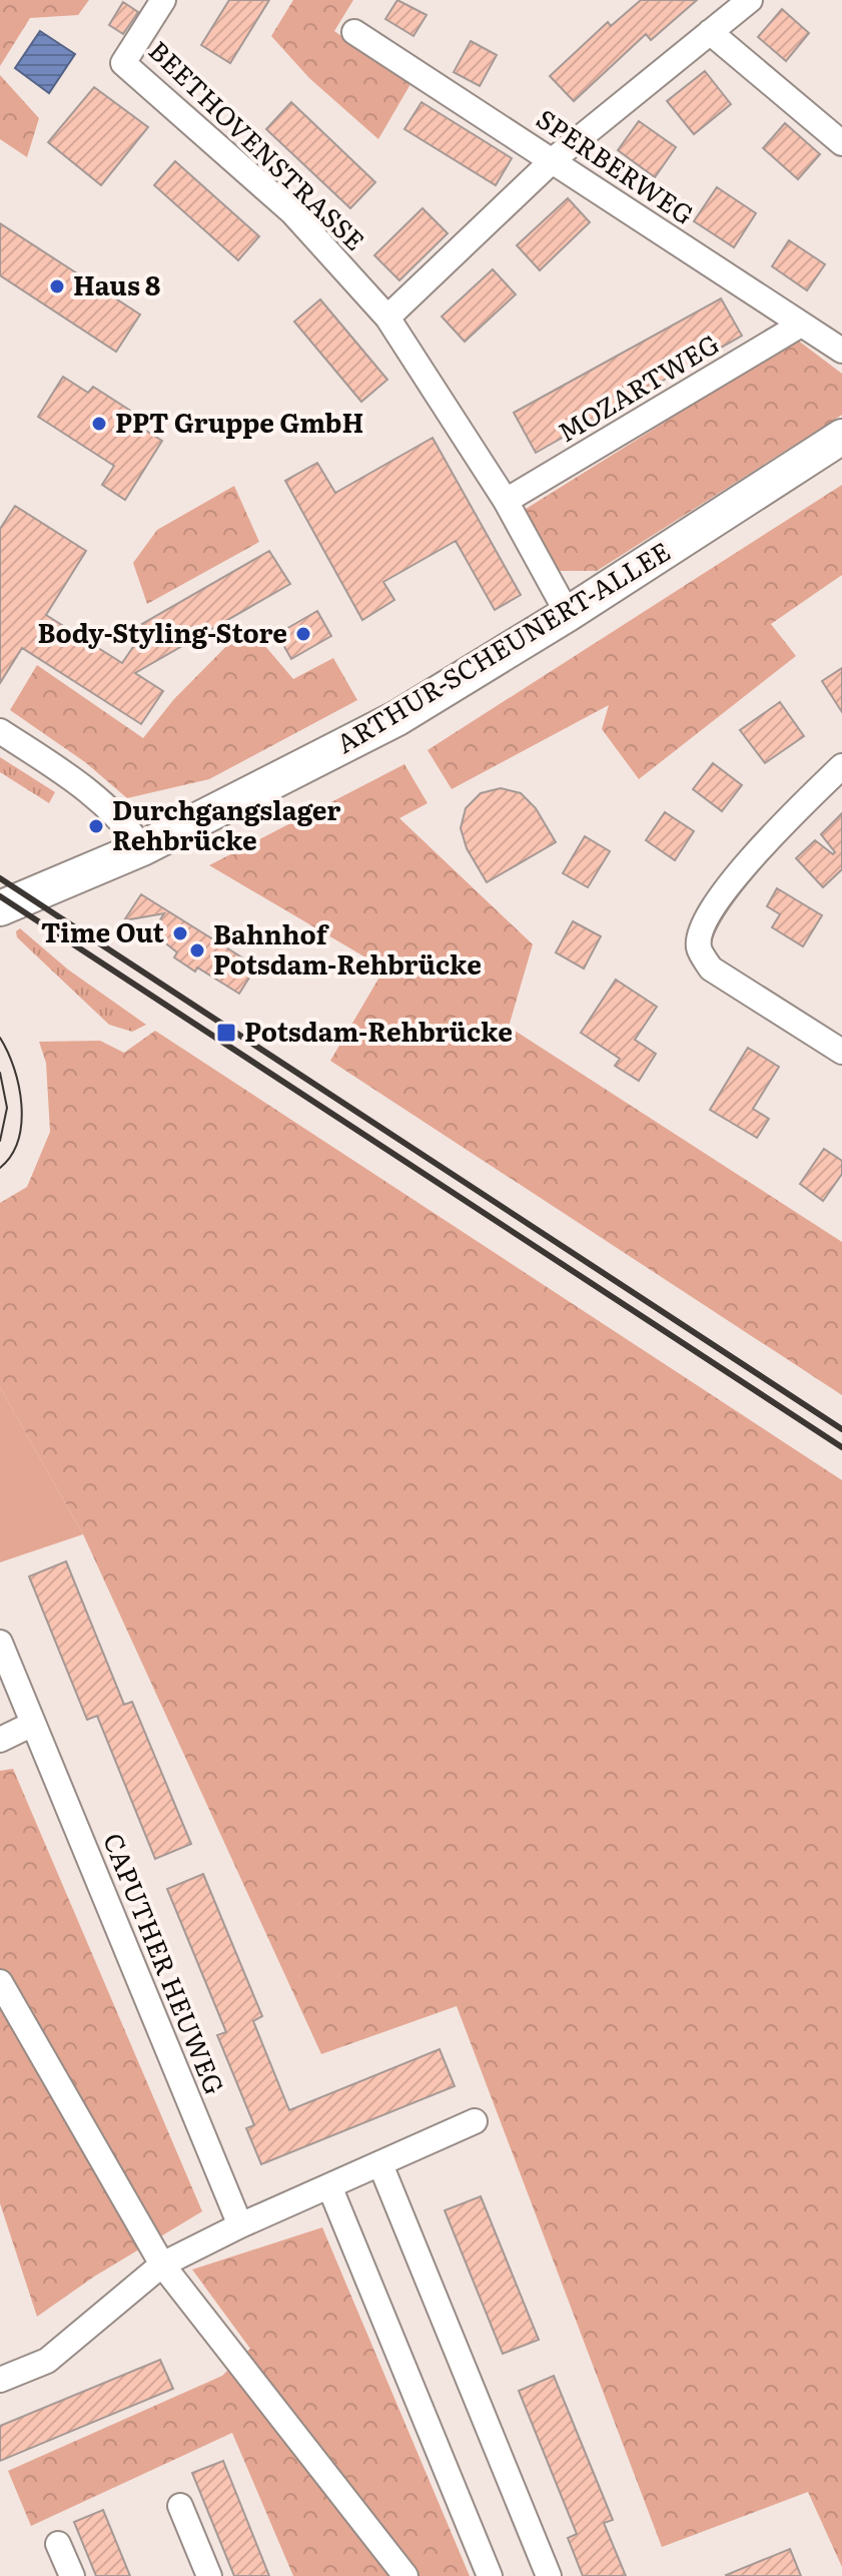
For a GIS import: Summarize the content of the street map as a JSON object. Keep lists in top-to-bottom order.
{
  "streets": {
    "main road": ["ARTHUR-SCHEUNERT-ALLEE"],
    "street": [
      "BEETHOVENSTRASSE",
      "SPERBERWEG",
      "MOZARTWEG",
      "CAPUTHER HEUWEG"
    ]
  },
  "crossings": [
    ["BEETHOVENSTRASSE", "MOZARTWEG"],
    ["BEETHOVENSTRASSE", "ARTHUR-SCHEUNERT-ALLEE"],
    ["SPERBERWEG", "MOZARTWEG"]
  ],
  "places": {
    "other": [
      "Haus 8",
      "PPT Gruppe GmbH",
      "Body-Styling-Store",
      "Durchgangslager Rehbrücke",
      "Time Out",
      "Bahnhof Potsdam-Rehbrücke"
    ],
    "transit": ["Potsdam-Rehbrücke"]
  }
}
